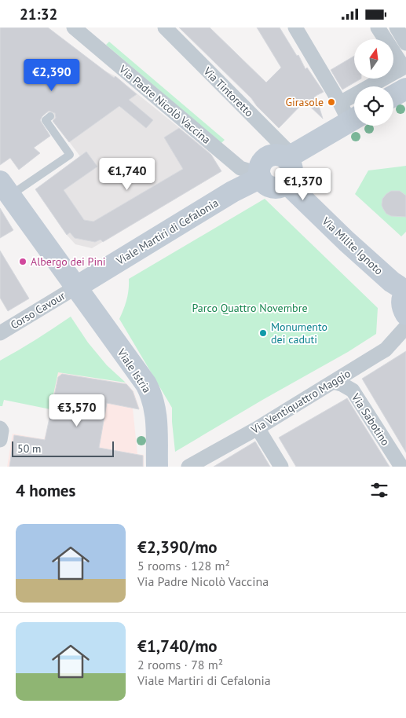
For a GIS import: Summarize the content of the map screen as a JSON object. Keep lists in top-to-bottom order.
{
  "streets": {
    "main road": ["Viale Martiri di Cefalonia", "Via Milite Ignoto", "Viale Istria"],
    "street": [
      "Via Tintoretto",
      "Via Padre Nicolò Vaccina",
      "Corso Cavour",
      "Via Ventiquattro Maggio",
      "Via Sabotino"
    ]
  },
  "crossings": [
    ["Via Tintoretto", "Via Padre Nicolò Vaccina"],
    ["Via Tintoretto", "Viale Martiri di Cefalonia"],
    ["Via Tintoretto", "Via Milite Ignoto"],
    ["Via Padre Nicolò Vaccina", "Viale Martiri di Cefalonia"],
    ["Via Padre Nicolò Vaccina", "Via Milite Ignoto"],
    ["Viale Martiri di Cefalonia", "Via Milite Ignoto"],
    ["Viale Martiri di Cefalonia", "Corso Cavour"],
    ["Viale Martiri di Cefalonia", "Viale Istria"],
    ["Corso Cavour", "Viale Istria"],
    ["Via Ventiquattro Maggio", "Via Sabotino"]
  ],
  "parks": ["Parco Quattro Novembre"],
  "places": ["Girasole", "Albergo dei Pini", "Monumento dei caduti"],
  "scale_bar": "50 m",
  "north": "top",
  "page": {
    "status": "21:32",
    "price": [
      "€2,390",
      "€1,740",
      "€1,370",
      "€3,570"
    ],
    "scale": "50 m",
    "heading": "4 homes",
    "list": [
      {
        "name": "€2,390/mo",
        "note": "5 rooms · 128 m² · Via Padre Nicolò Vaccina"
      },
      {
        "name": "€1,740/mo",
        "note": "2 rooms · 78 m² · Viale Martiri di Cefalonia"
      }
    ]
  }
}
